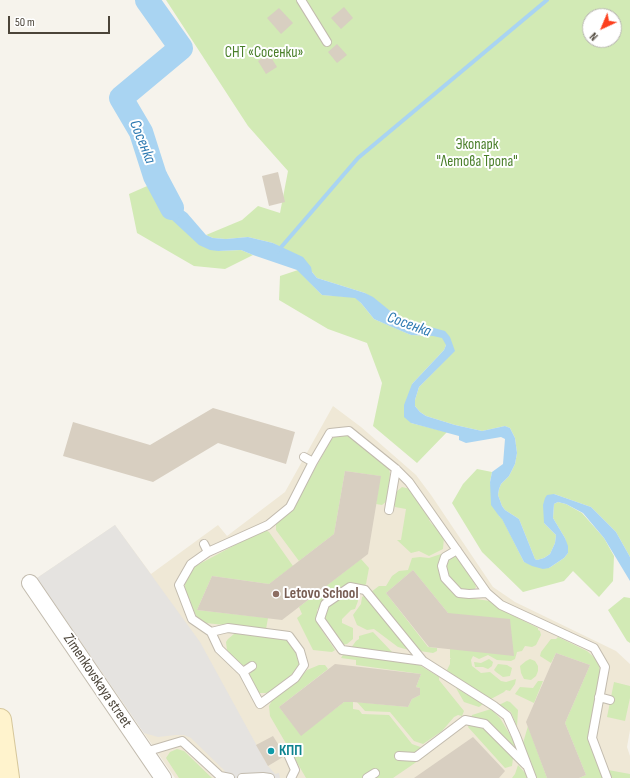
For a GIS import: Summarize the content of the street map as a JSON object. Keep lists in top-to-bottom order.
{
  "streets": {
    "street": ["Zimenkovskaya street"]
  },
  "water": ["Сосенка"],
  "parks": ["СНТ «Сосенки»", "Экопарк \"Летова Тропа\""],
  "places": ["Letovo School", "КПП"],
  "scale_bar": "50 m",
  "north": "bottom left"
}
